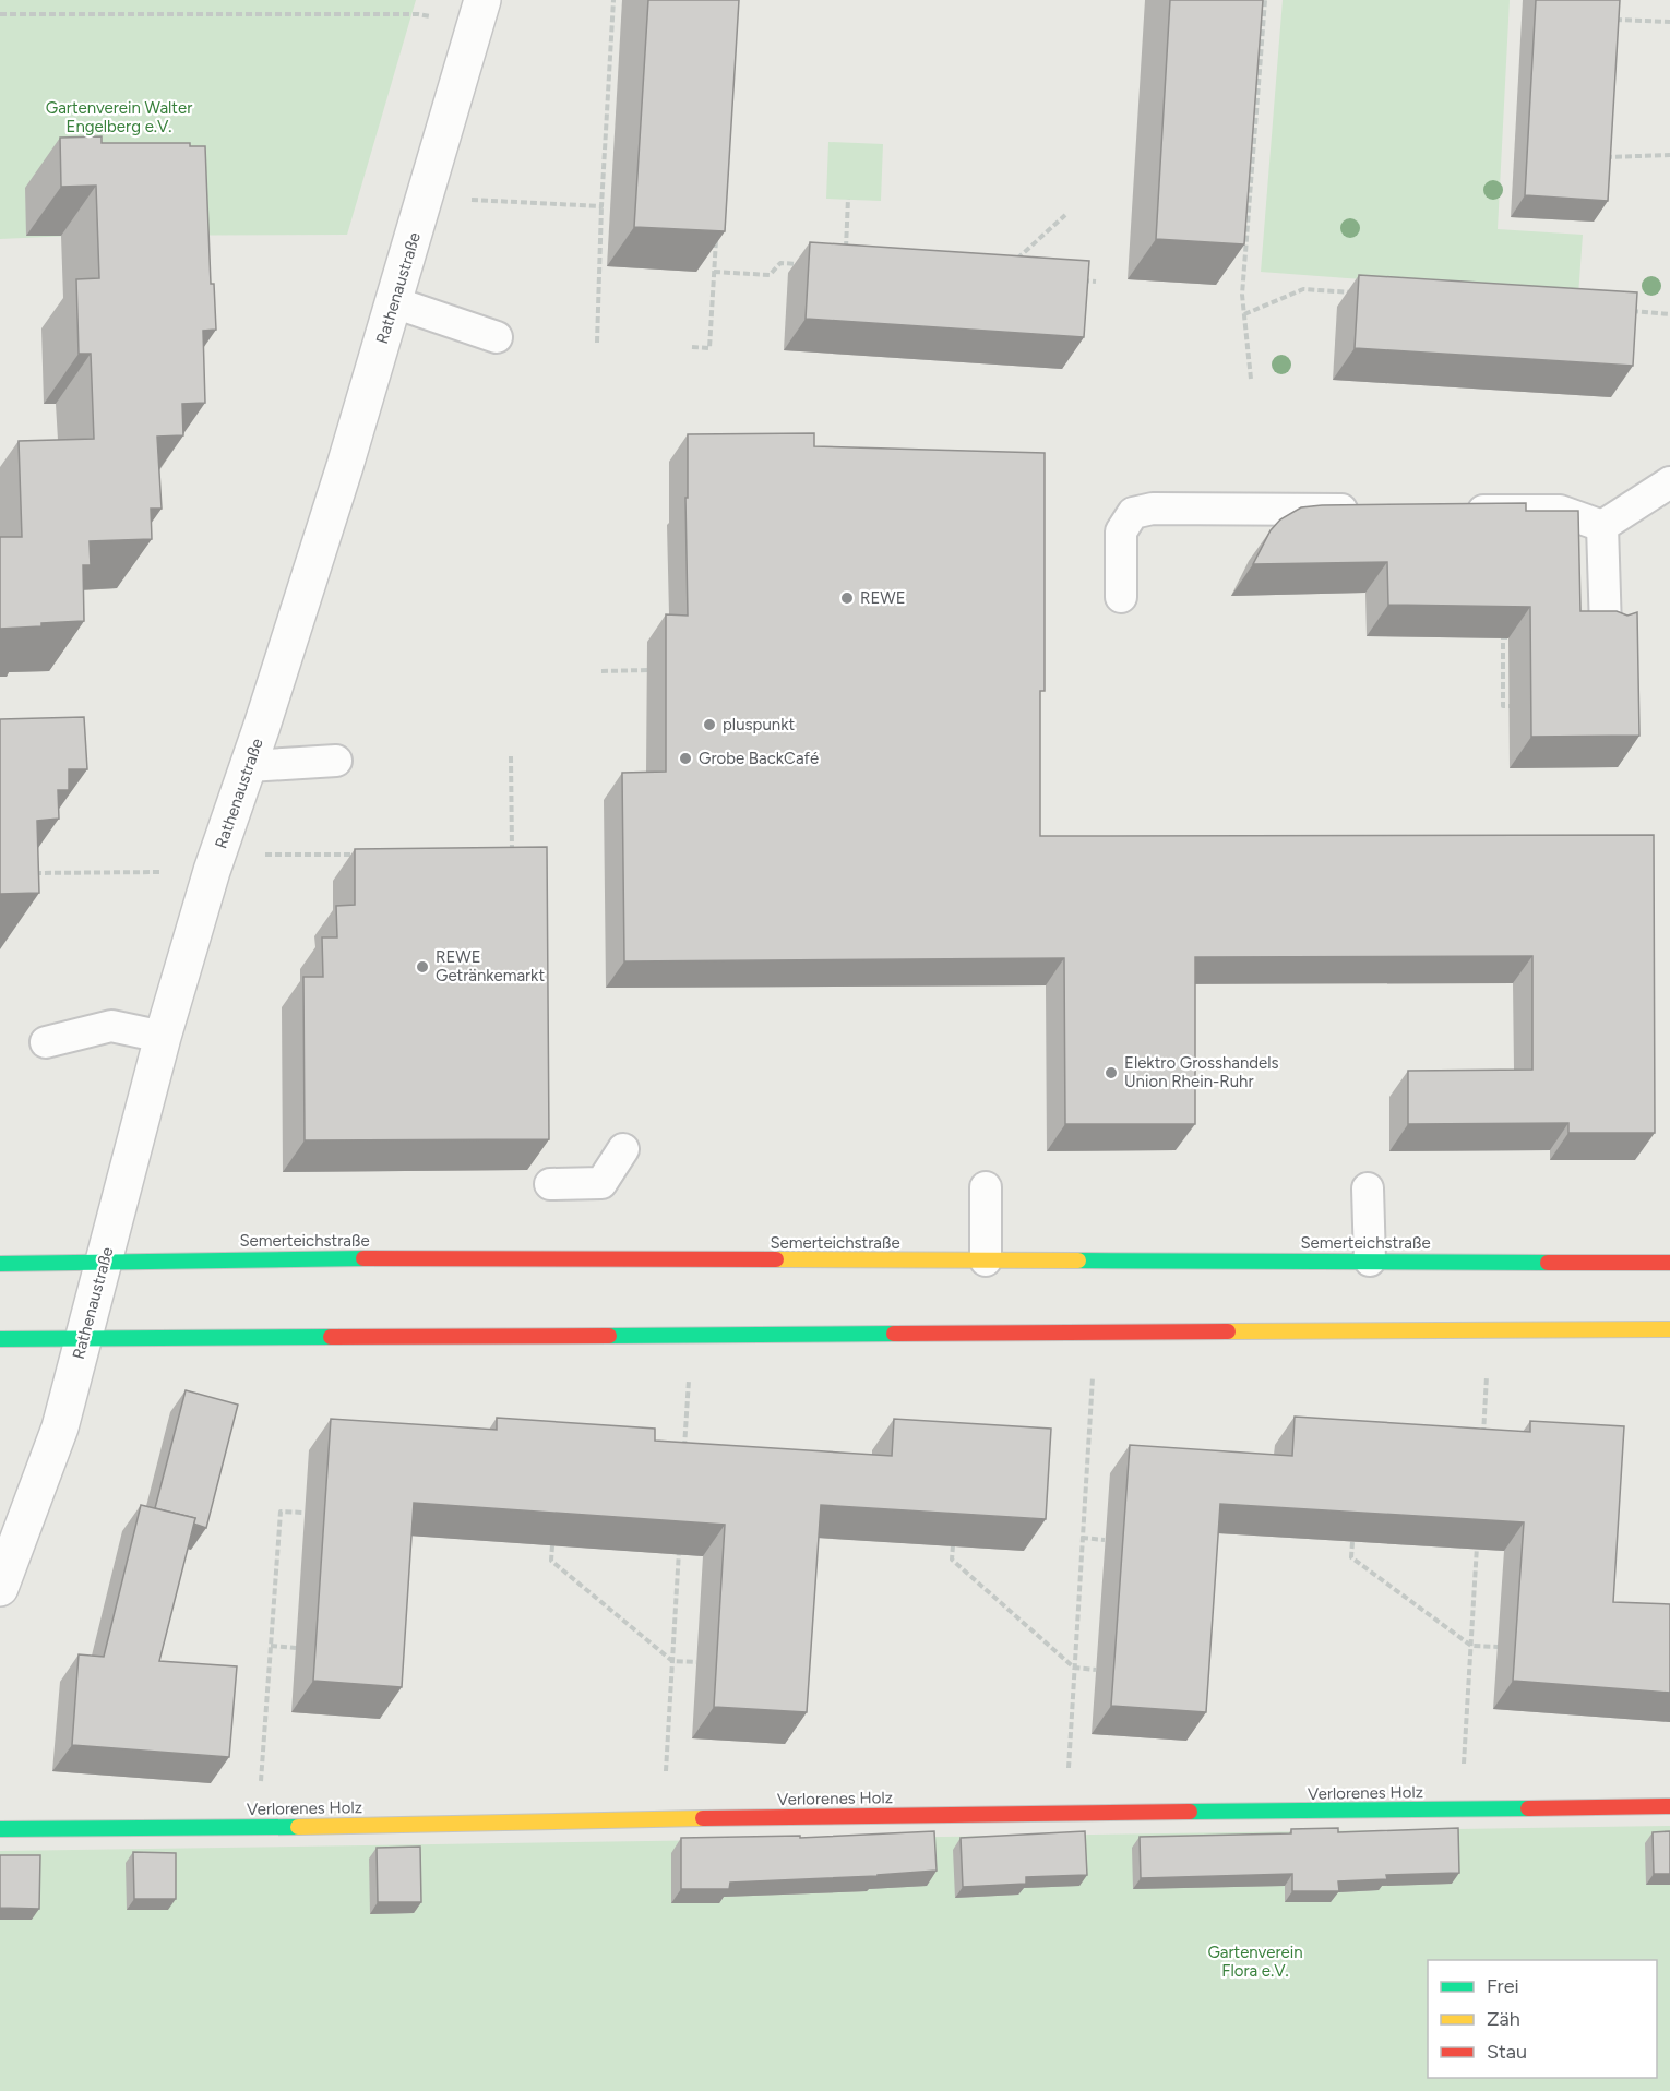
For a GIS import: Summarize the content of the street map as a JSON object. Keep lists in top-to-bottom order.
{
  "streets": {
    "main road": ["Semerteichstraße", "Verlorenes Holz"],
    "street": ["Rathenaustraße"]
  },
  "crossings": [
    ["Rathenaustraße", "Semerteichstraße"]
  ],
  "parks": ["Gartenverein Walter Engelberg e.V.", "Gartenverein Flora e.V."],
  "places": [
    "REWE",
    "pluspunkt",
    "Grobe BackCafé",
    "REWE Getränkemarkt",
    "Elektro Grosshandels Union Rhein-Ruhr"
  ],
  "legend": ["Frei", "Zäh", "Stau"]
}
